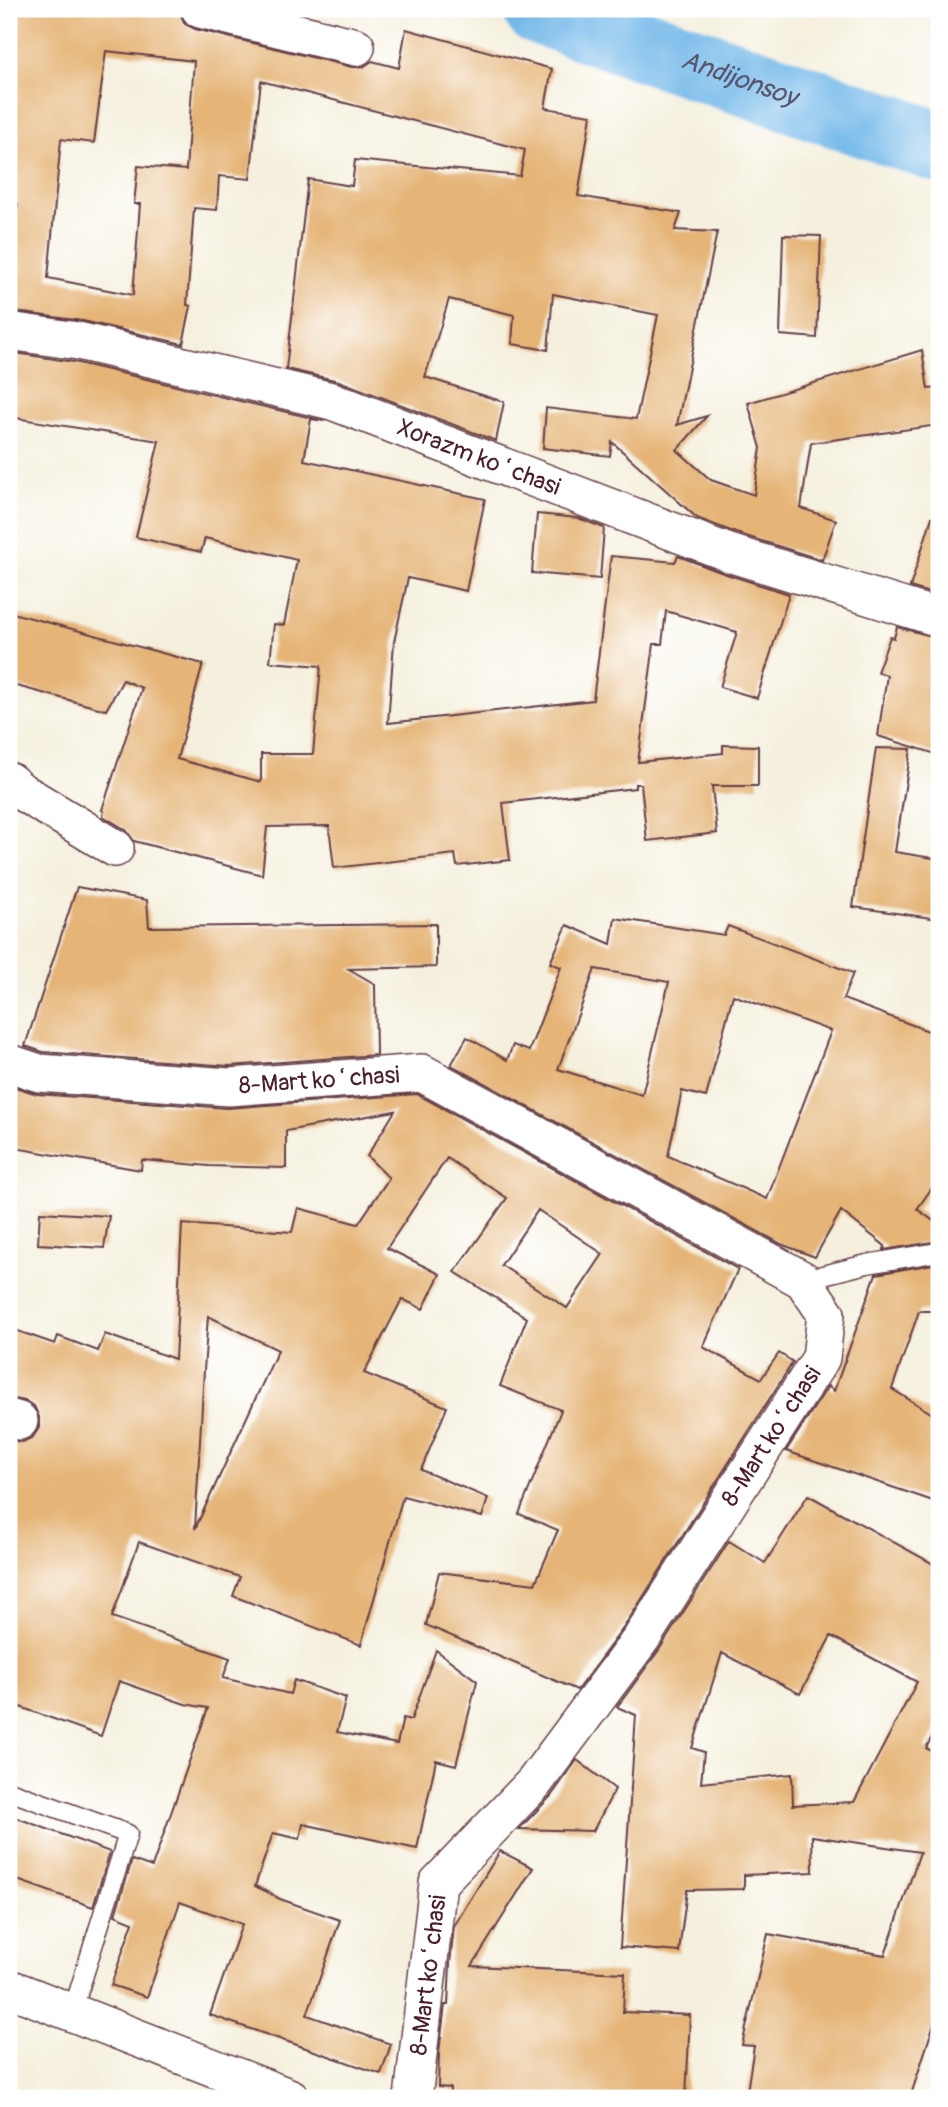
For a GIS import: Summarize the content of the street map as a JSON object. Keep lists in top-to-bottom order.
{
  "streets": {
    "street": ["Xorazm koʻchasi", "8-Mart koʻchasi"]
  },
  "water": ["Andijonsoy"]
}
